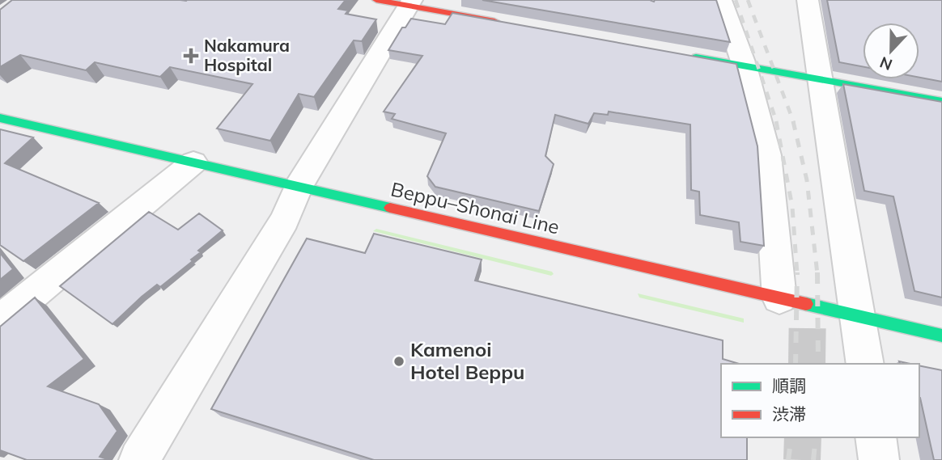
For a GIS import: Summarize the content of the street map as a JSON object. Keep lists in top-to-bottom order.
{
  "streets": {
    "main road": ["Beppu–Shonai Line"]
  },
  "places": {
    "health": ["Nakamura Hospital"],
    "other": ["Kamenoi Hotel Beppu"]
  },
  "legend": ["順調", "渋滞"],
  "north": "bottom"
}
